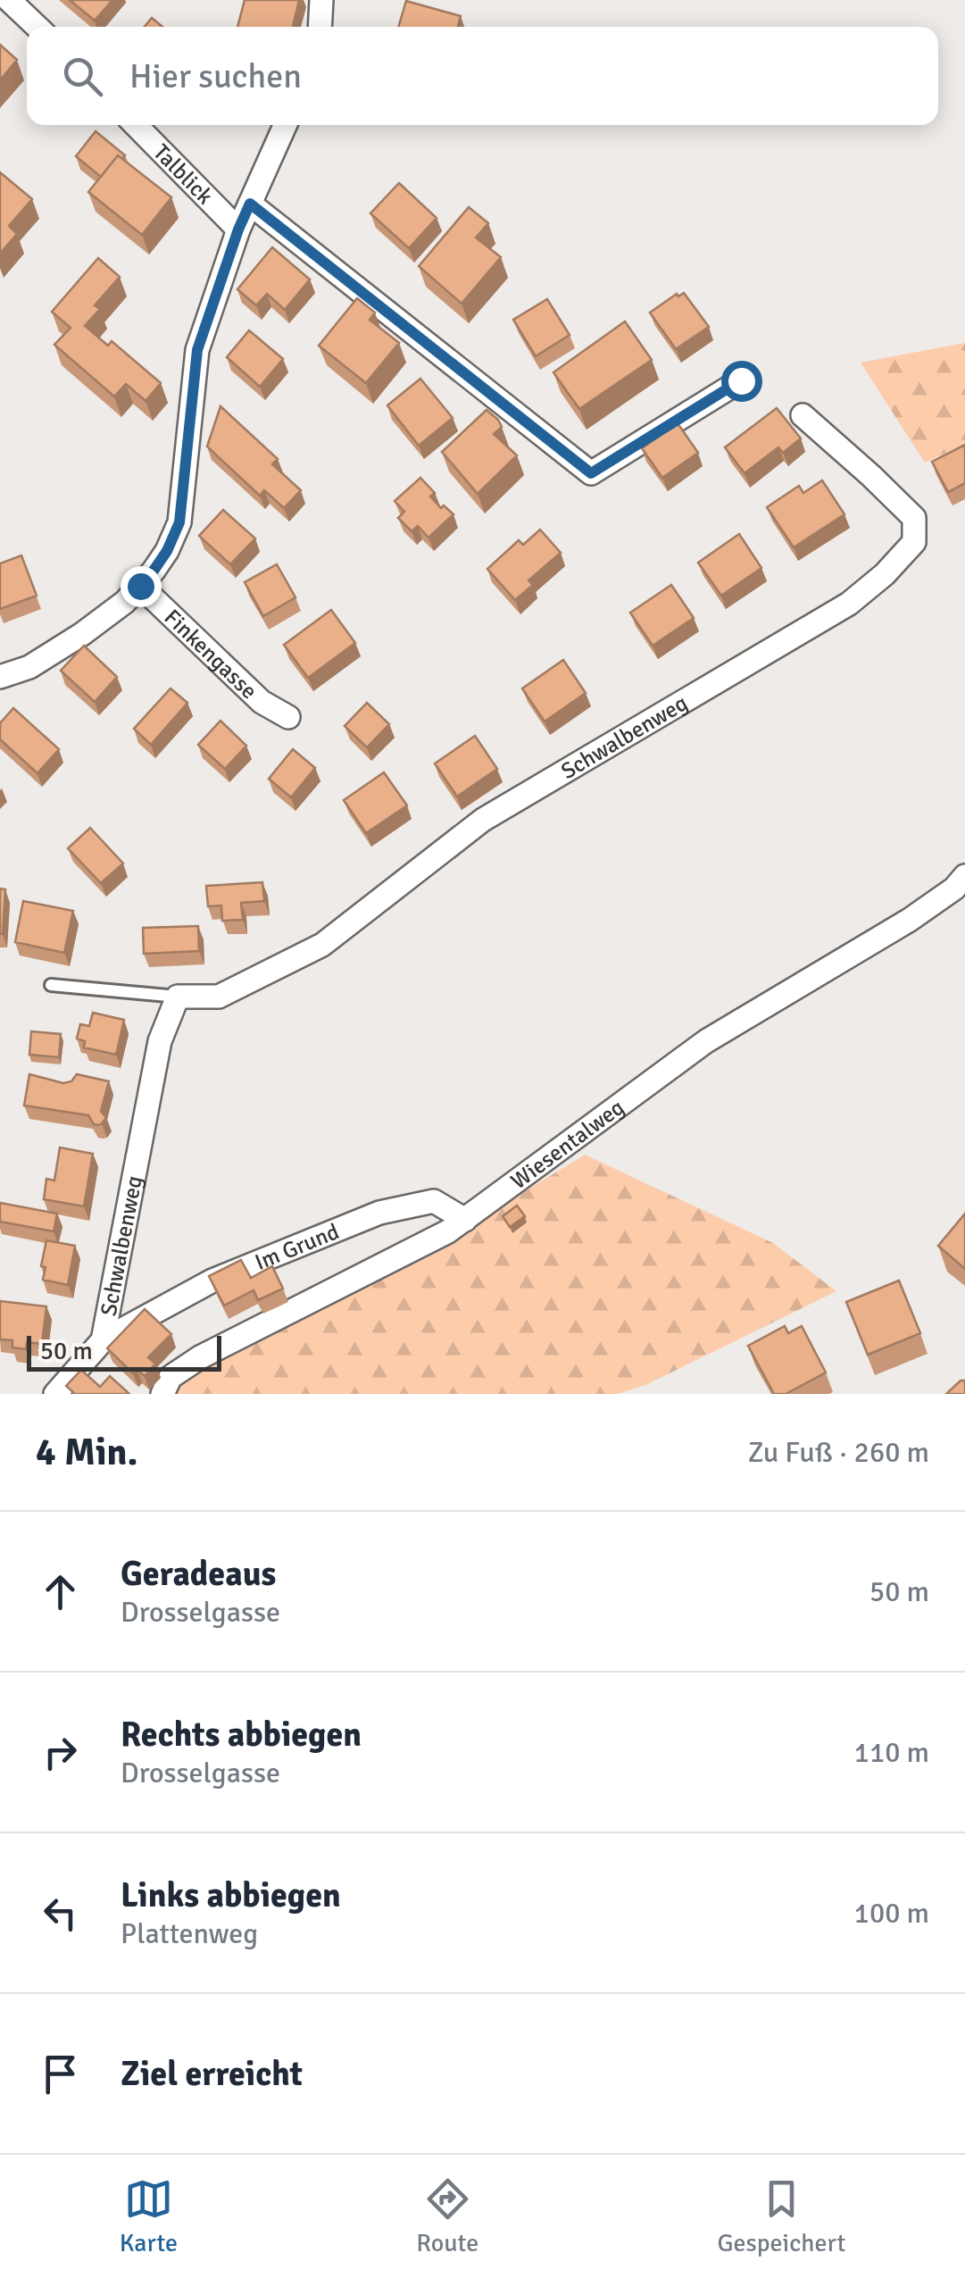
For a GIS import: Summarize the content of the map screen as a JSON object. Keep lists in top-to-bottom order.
{
  "streets": {
    "street": [
      "Talblick",
      "Finkengasse",
      "Schwalbenweg",
      "Wiesentalweg",
      "Im Grund"
    ]
  },
  "crossings": [
    ["Schwalbenweg", "Im Grund"],
    ["Wiesentalweg", "Im Grund"]
  ],
  "scale_bar": "50 m",
  "page": {
    "search": "Hier suchen",
    "scale": "50 m",
    "heading": ["4 Min.", "Zu Fuß · 260 m"],
    "list": [
      ["Geradeaus", "Drosselgasse", "50 m"],
      ["Rechts abbiegen", "Drosselgasse", "110 m"],
      ["Links abbiegen", "Plattenweg", "100 m"],
      "Ziel erreicht"
    ],
    "nav": ["Karte", "Route", "Gespeichert"]
  }
}
